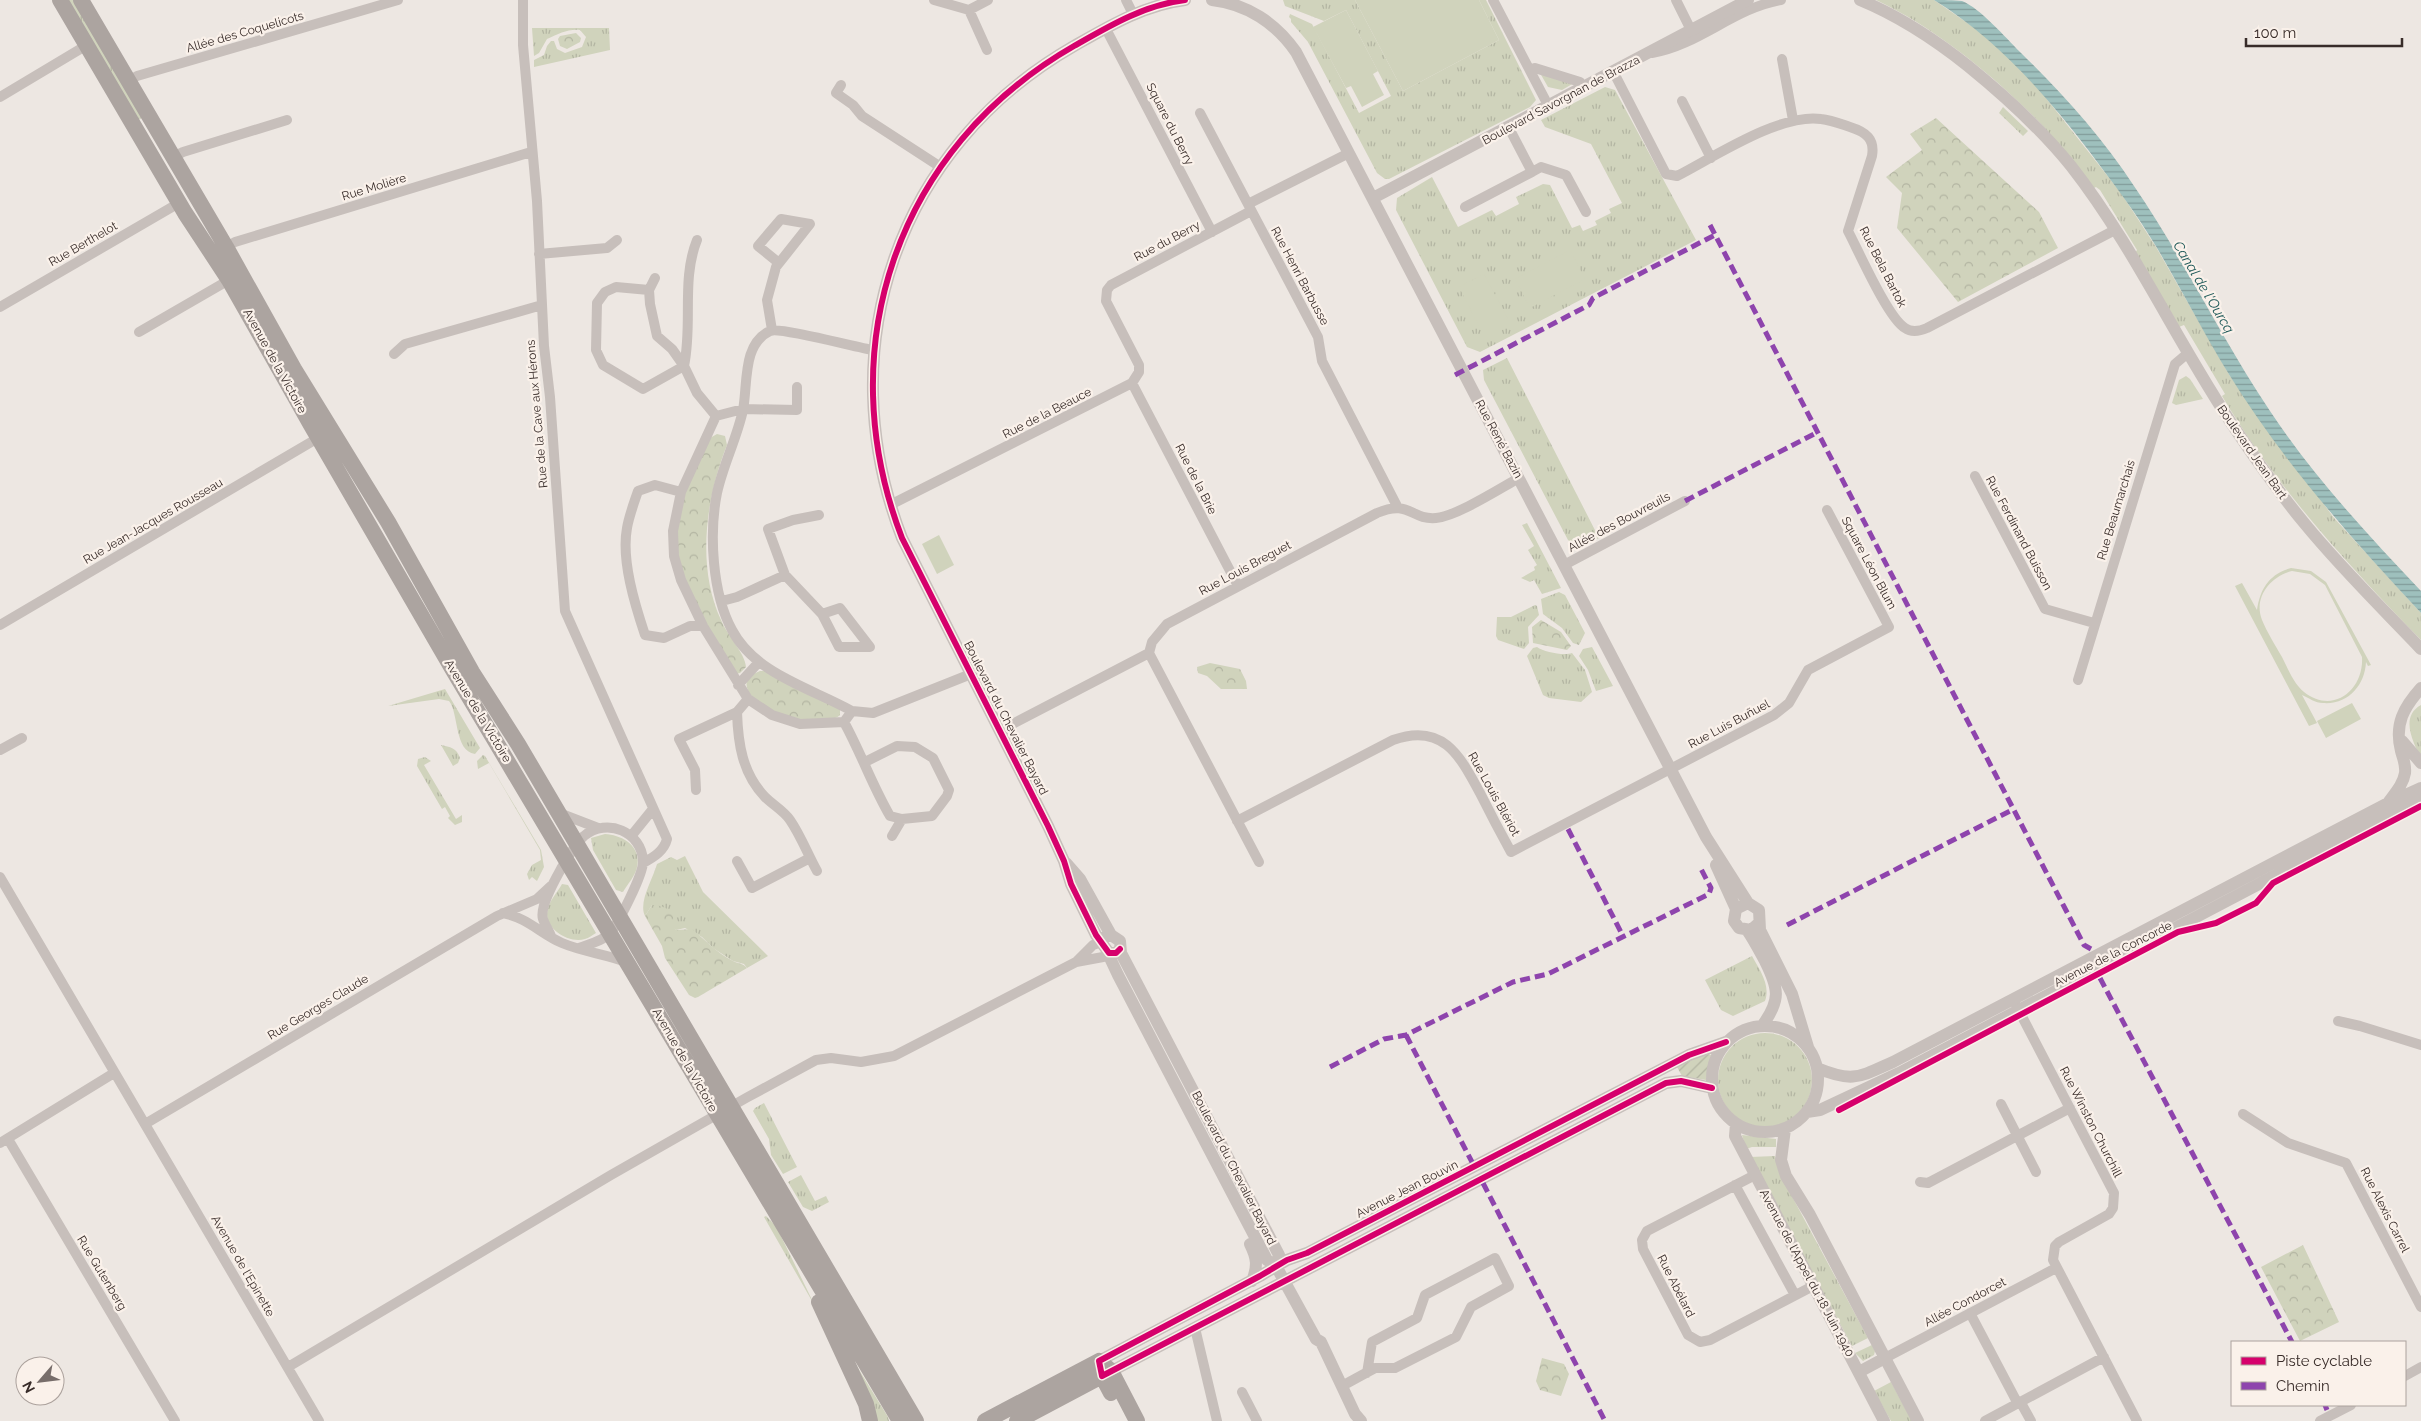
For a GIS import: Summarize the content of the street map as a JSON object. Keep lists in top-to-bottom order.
{
  "streets": {
    "main road": ["Avenue de la Victoire"],
    "street": [
      "Allée des Coquelicots",
      "Boulevard Savorgnan de Brazza",
      "Square du Berry",
      "Rue Molière",
      "Rue du Berry",
      "Rue Berthelot",
      "Rue Bela Bartok",
      "Rue Henri Barbusse",
      "Rue de la Beauce",
      "Rue de la Cave aux Hérons",
      "Rue René Bazin",
      "Boulevard Jean Bart",
      "Rue de la Brie",
      "Rue Beaumarchais",
      "Rue Jean-Jacques Rousseau",
      "Allée des Bouvreuils",
      "Rue Ferdinand Buisson",
      "Square Léon Blum",
      "Rue Louis Breguet",
      "Boulevard du Chevalier Bayard",
      "Rue Luis Buñuel",
      "Rue Louis Blériot",
      "Avenue de la Concorde",
      "Rue Georges Claude",
      "Rue Winston Churchill",
      "Avenue Jean Bouvin",
      "Rue Alexis Carrel",
      "Avenue de l'Epinette",
      "Rue Gutenberg",
      "Avenue de l'Appel du 18 Juin 1940",
      "Rue Abélard",
      "Allée Condorcet"
    ]
  },
  "crossings": [
    ["Allée des Coquelicots", "Avenue de la Victoire"],
    ["Boulevard Savorgnan de Brazza", "Rue Bela Bartok"],
    ["Boulevard Savorgnan de Brazza", "Rue René Bazin"],
    ["Square du Berry", "Rue du Berry"],
    ["Square du Berry", "Boulevard du Chevalier Bayard"],
    ["Rue Molière", "Avenue de la Victoire"],
    ["Rue Molière", "Rue de la Cave aux Hérons"],
    ["Rue du Berry", "Rue Henri Barbusse"],
    ["Rue du Berry", "Rue de la Beauce"],
    ["Rue du Berry", "Rue René Bazin"],
    ["Rue du Berry", "Rue de la Brie"],
    ["Rue Berthelot", "Avenue de la Victoire"],
    ["Rue Bela Bartok", "Boulevard Jean Bart"],
    ["Rue Henri Barbusse", "Rue Louis Breguet"],
    ["Avenue de la Victoire", "Rue Jean-Jacques Rousseau"],
    ["Rue de la Beauce", "Rue de la Brie"],
    ["Rue de la Beauce", "Boulevard du Chevalier Bayard"],
    ["Rue René Bazin", "Allée des Bouvreuils"],
    ["Rue René Bazin", "Rue Luis Buñuel"],
    ["Rue René Bazin", "Rue Louis Blériot"],
    ["Boulevard Jean Bart", "Rue Beaumarchais"],
    ["Rue de la Brie", "Rue Louis Breguet"],
    ["Rue Beaumarchais", "Rue Ferdinand Buisson"],
    ["Square Léon Blum", "Rue Luis Buñuel"],
    ["Boulevard du Chevalier Bayard", "Avenue Jean Bouvin"],
    ["Rue Luis Buñuel", "Rue Louis Blériot"],
    ["Avenue de la Concorde", "Rue Winston Churchill"],
    ["Avenue de la Concorde", "Avenue Jean Bouvin"],
    ["Avenue de la Concorde", "Avenue de l'Appel du 18 Juin 1940"],
    ["Rue Georges Claude", "Avenue de l'Epinette"],
    ["Rue Winston Churchill", "Allée Condorcet"],
    ["Avenue Jean Bouvin", "Avenue de l'Appel du 18 Juin 1940"],
    ["Avenue de l'Appel du 18 Juin 1940", "Rue Abélard"]
  ],
  "water": ["Canal de l'Ourcq"],
  "legend": ["Piste cyclable", "Chemin"],
  "scale_bar": "100 m",
  "north": "bottom left"
}
